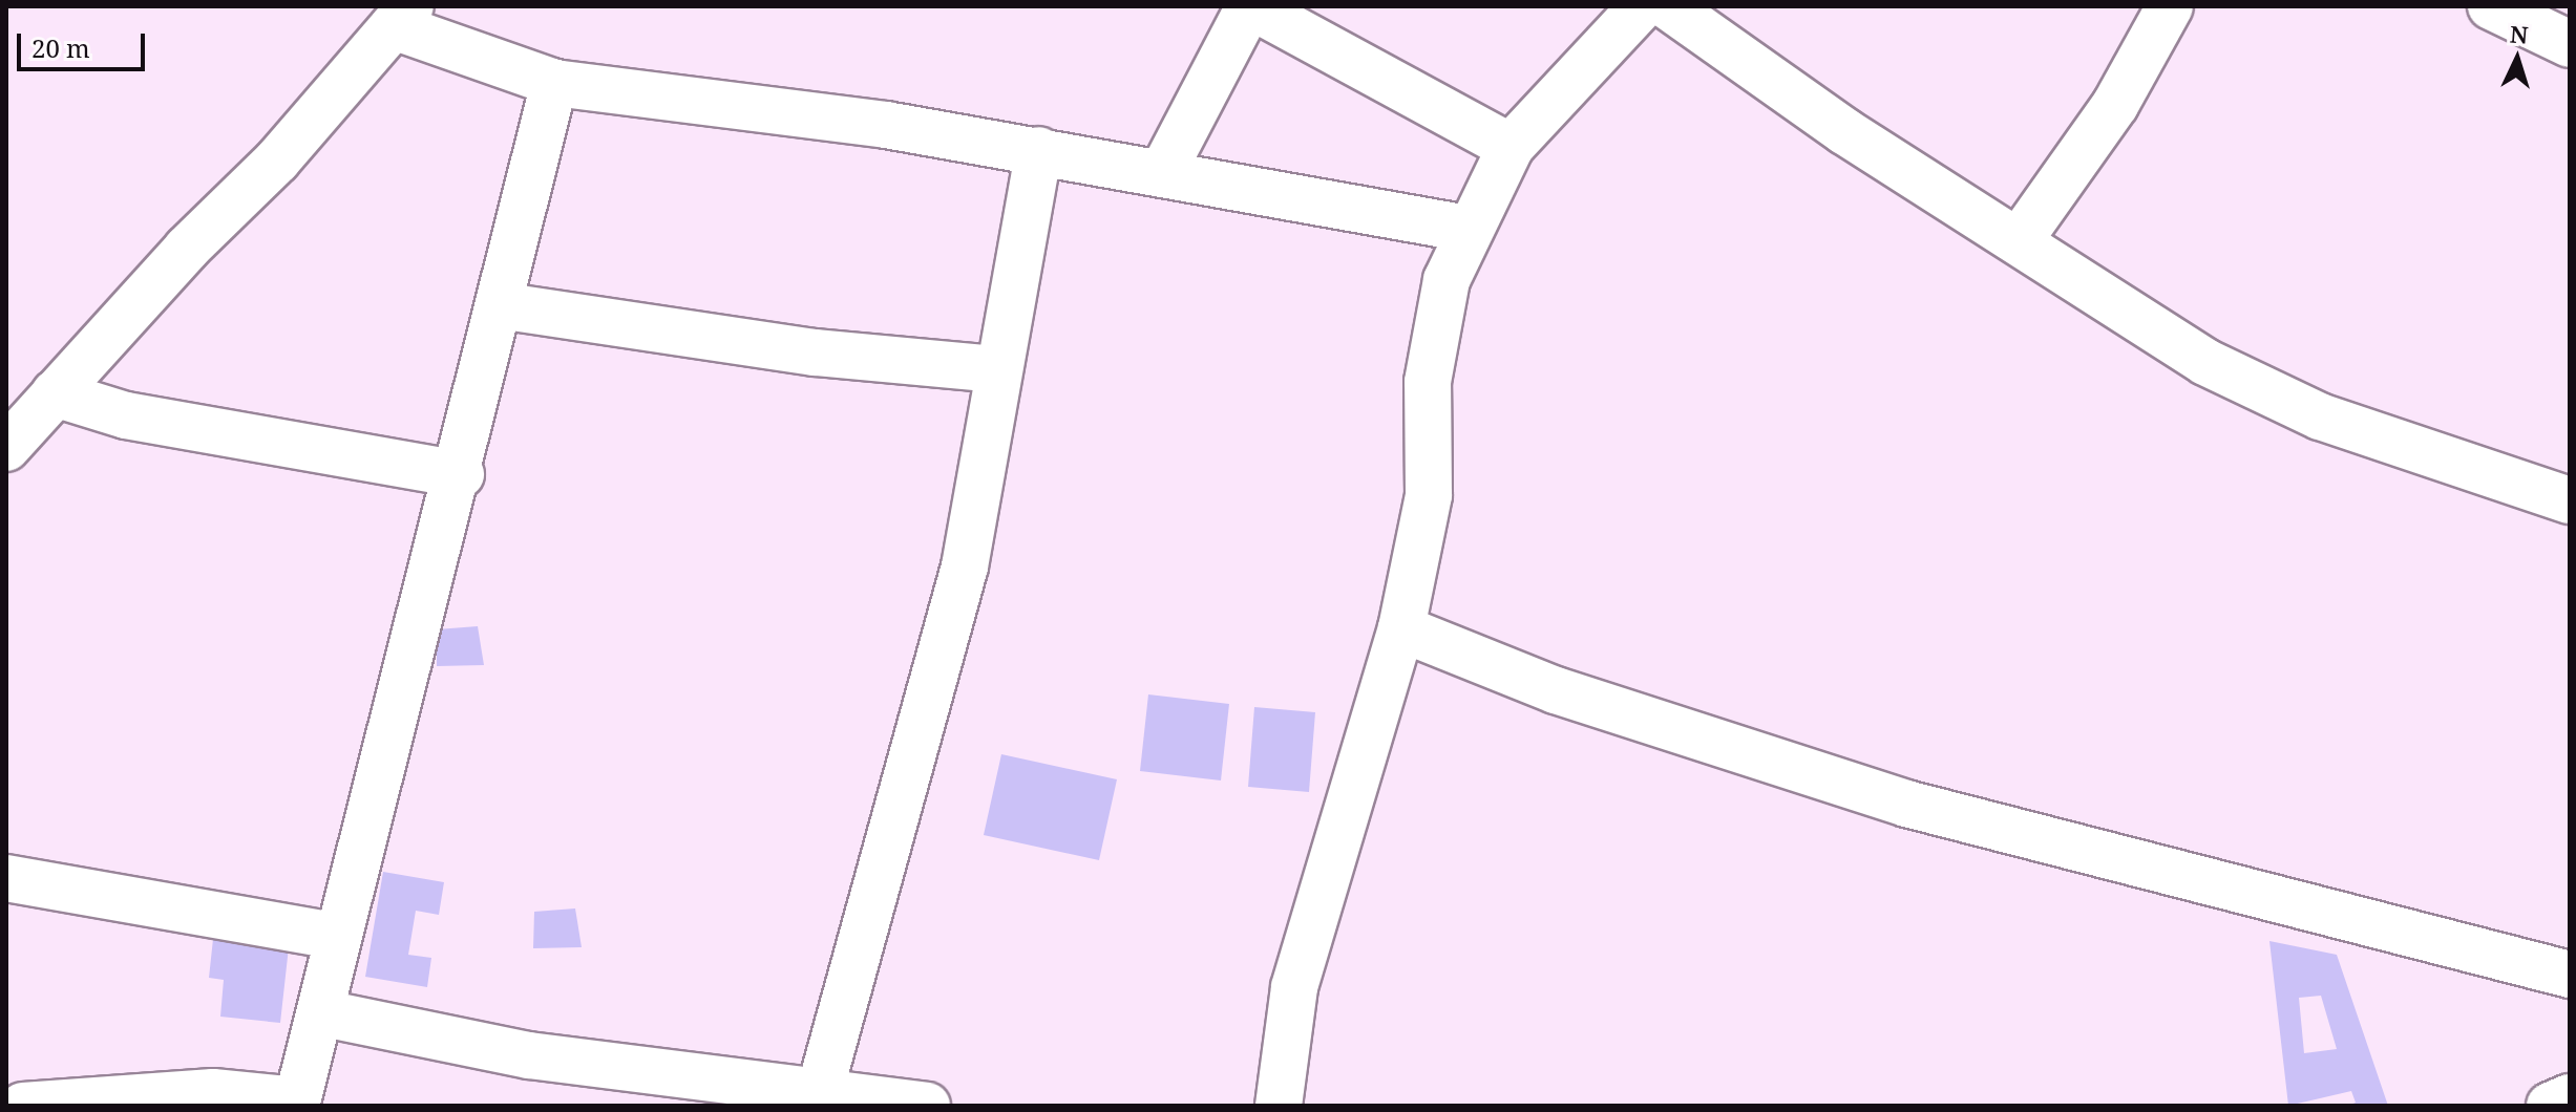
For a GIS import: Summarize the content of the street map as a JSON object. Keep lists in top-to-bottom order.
{
  "scale_bar": "20 m",
  "north": "top"
}
